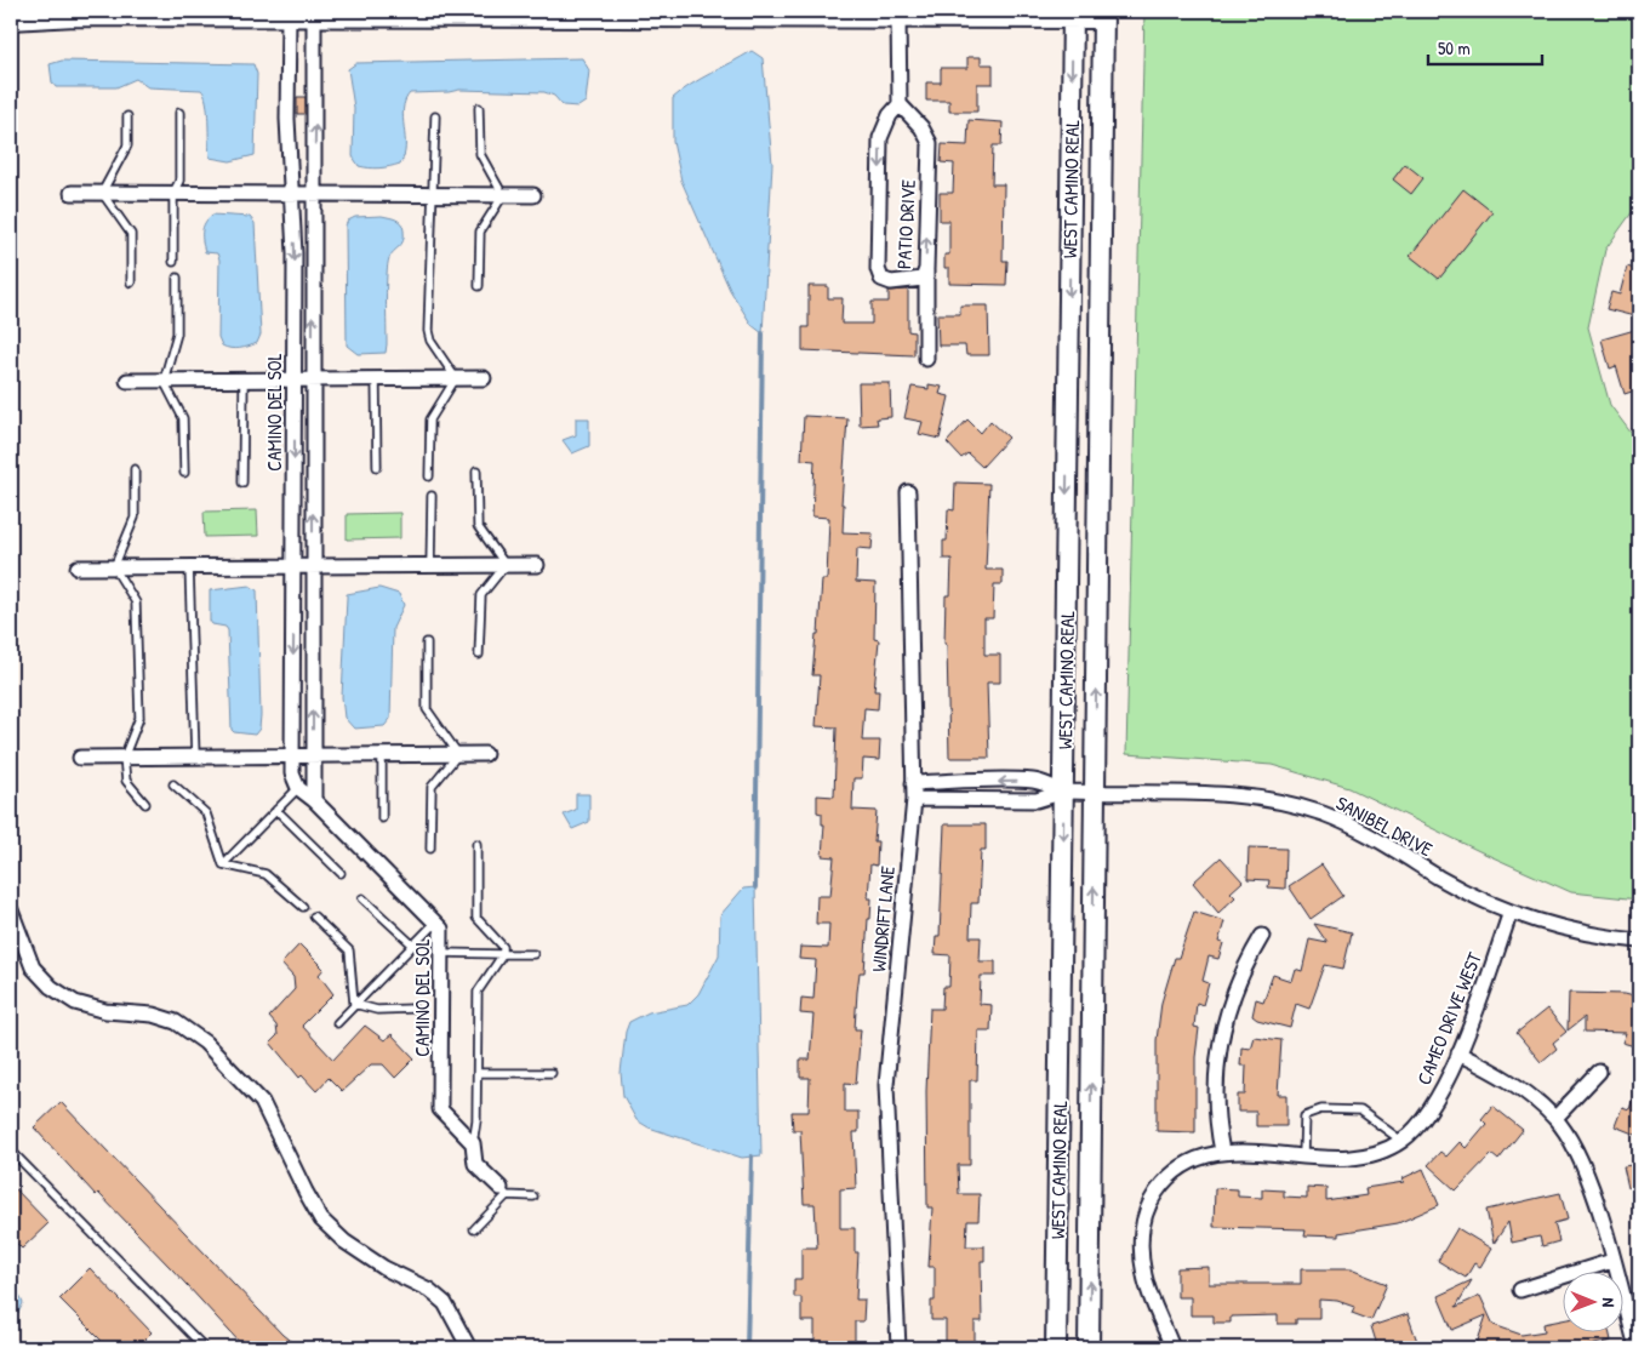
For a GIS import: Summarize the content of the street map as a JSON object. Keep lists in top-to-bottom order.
{
  "streets": {
    "street": [
      "WEST CAMINO REAL",
      "PATIO DRIVE",
      "CAMINO DEL SOL",
      "SANIBEL DRIVE",
      "WINDRIFT LANE",
      "CAMEO DRIVE WEST"
    ]
  },
  "crossings": [
    ["WEST CAMINO REAL", "SANIBEL DRIVE"],
    ["SANIBEL DRIVE", "WINDRIFT LANE"],
    ["SANIBEL DRIVE", "CAMEO DRIVE WEST"]
  ],
  "scale_bar": "50 m",
  "north": "right"
}
